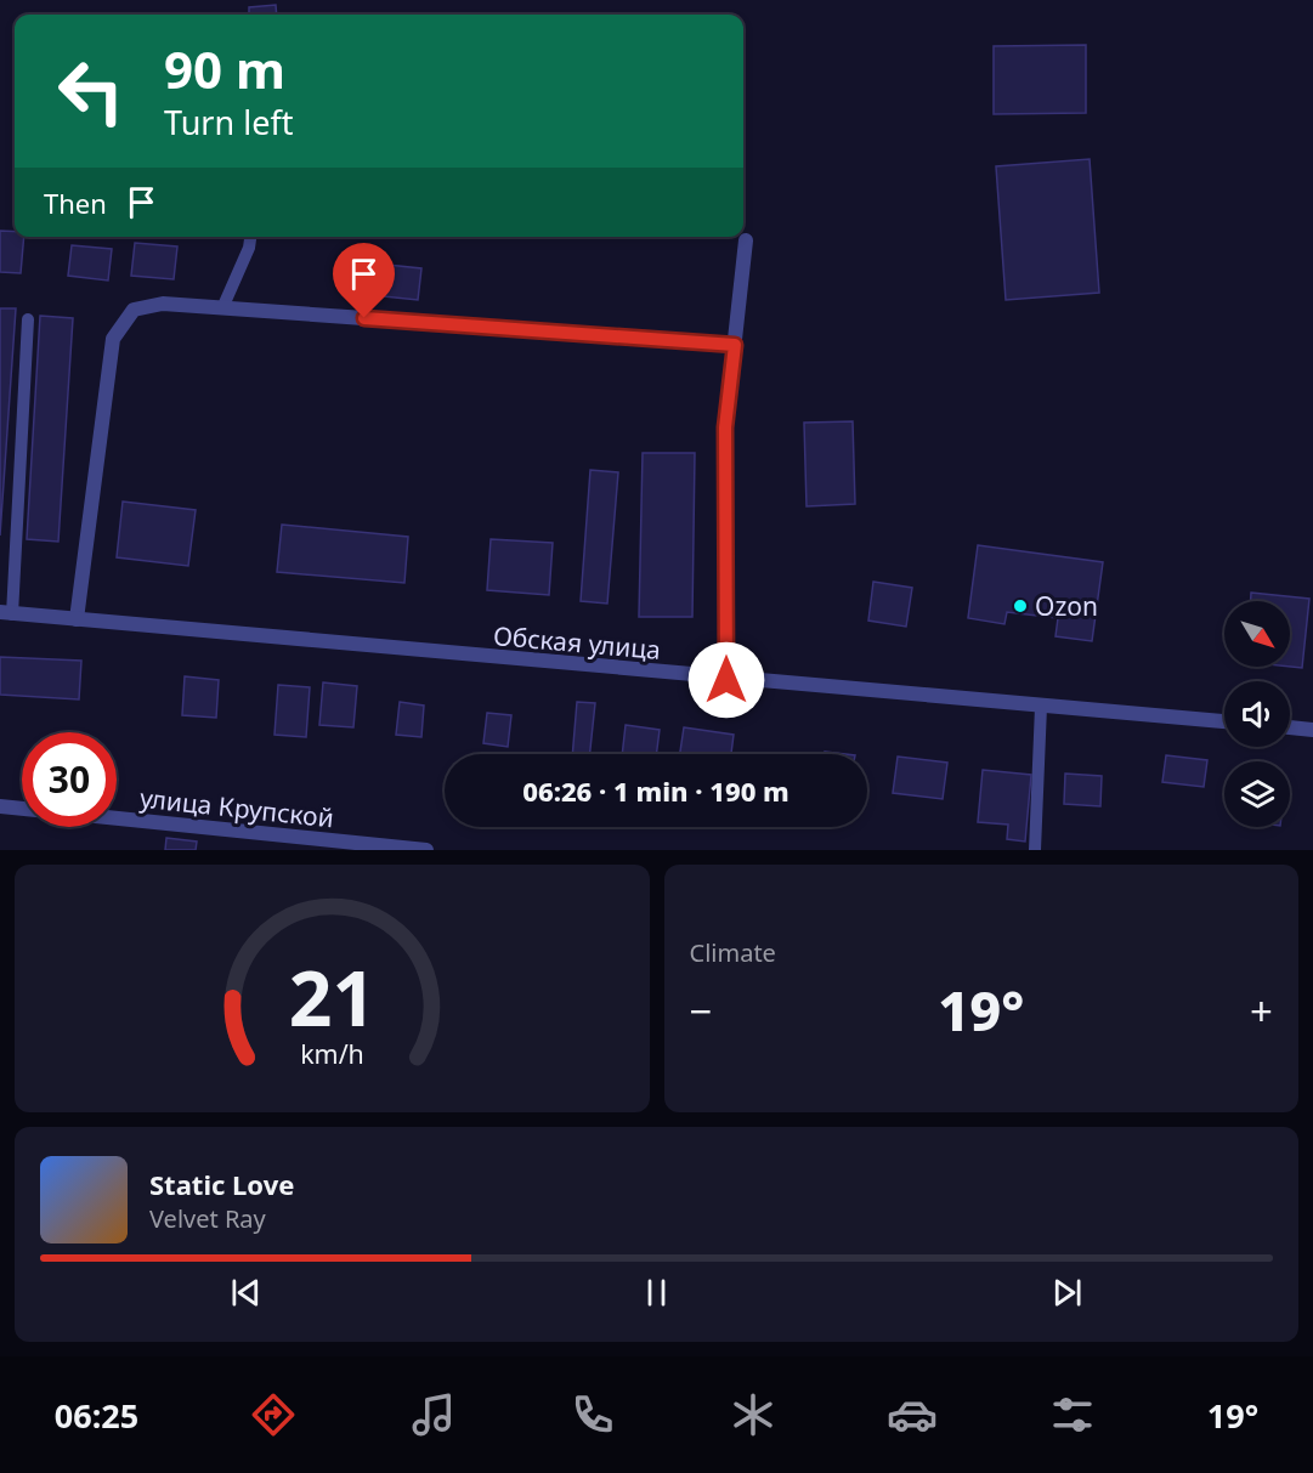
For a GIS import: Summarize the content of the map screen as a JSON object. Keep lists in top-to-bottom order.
{
  "streets": {
    "street": ["Обская улица", "улица Крупской"]
  },
  "places": ["Ozon"],
  "north": "bottom right",
  "page": {
    "turn": ["90 m", "Turn left"],
    "then": "Then",
    "limit": "30",
    "trip": "06:26 · 1 min · 190 m",
    "tile": "Climate",
    "heat": ["−", "19°", "+"],
    "song": ["Static Love", "Velvet Ray"],
    "tabs": ["06:25", "19°"],
    "gauge": ["21", "km/h"]
  }
}
